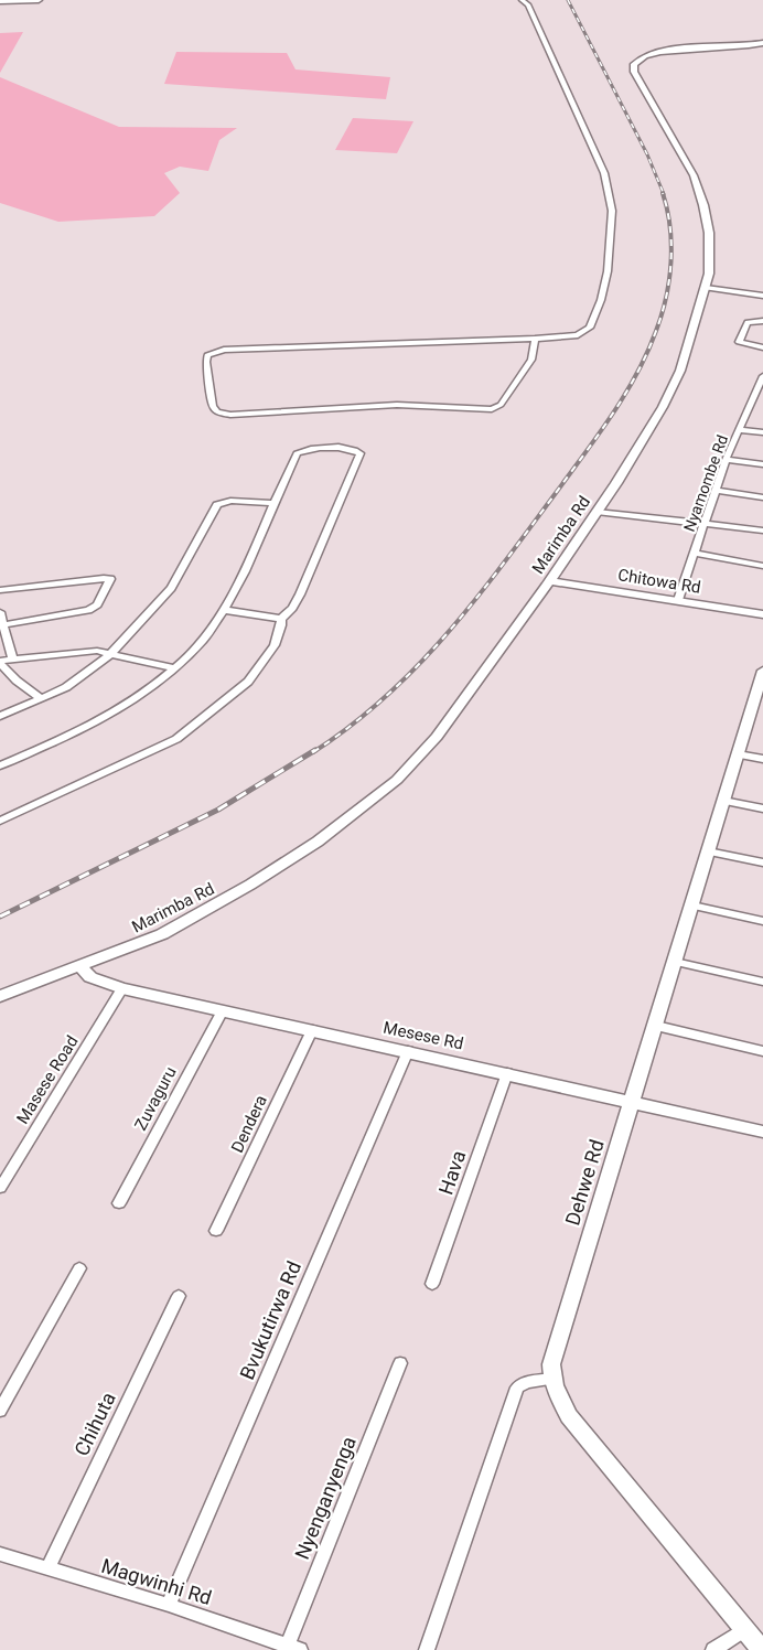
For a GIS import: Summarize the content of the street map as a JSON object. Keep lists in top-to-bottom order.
{
  "streets": {
    "street": [
      "Nyamombe Rd",
      "Marimba Rd",
      "Chitowa Rd",
      "Mesese Rd",
      "Masese Road",
      "Zuvaguru",
      "Dendera",
      "Hava",
      "Dehwe Rd",
      "Bvukutirwa Rd",
      "Chihuta",
      "Nyenganyenga",
      "Magwinhi Rd"
    ]
  },
  "crossings": [
    ["Nyamombe Rd", "Chitowa Rd"],
    ["Marimba Rd", "Chitowa Rd"],
    ["Marimba Rd", "Mesese Rd"],
    ["Mesese Rd", "Masese Road"],
    ["Mesese Rd", "Zuvaguru"],
    ["Mesese Rd", "Dendera"],
    ["Mesese Rd", "Hava"],
    ["Mesese Rd", "Dehwe Rd"],
    ["Mesese Rd", "Bvukutirwa Rd"],
    ["Bvukutirwa Rd", "Magwinhi Rd"],
    ["Chihuta", "Magwinhi Rd"],
    ["Nyenganyenga", "Magwinhi Rd"]
  ]
}
